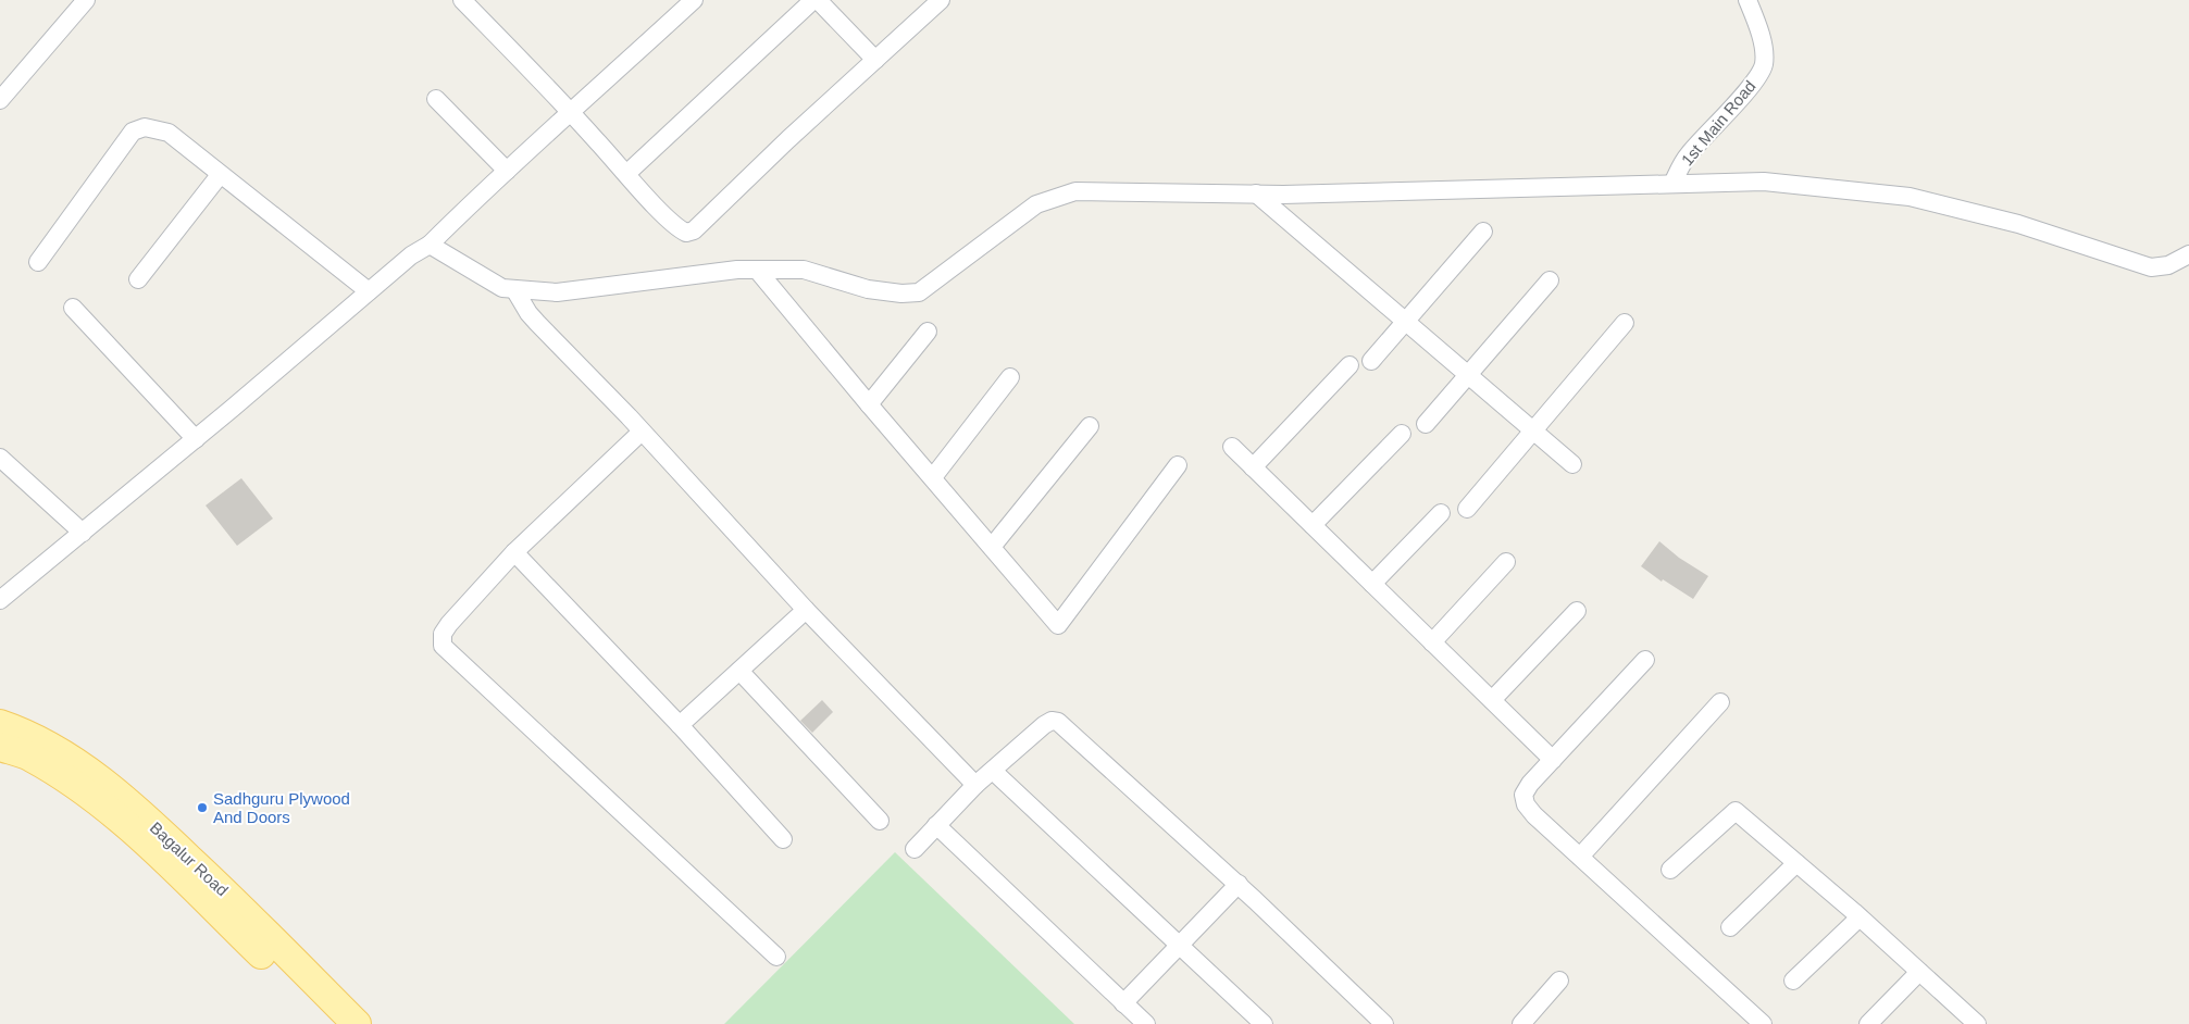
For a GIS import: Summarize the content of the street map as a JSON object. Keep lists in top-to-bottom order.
{
  "streets": {
    "main road": ["Bagalur Road"],
    "street": ["1st Main Road"]
  },
  "places": ["Sadhguru Plywood And Doors"]
}
